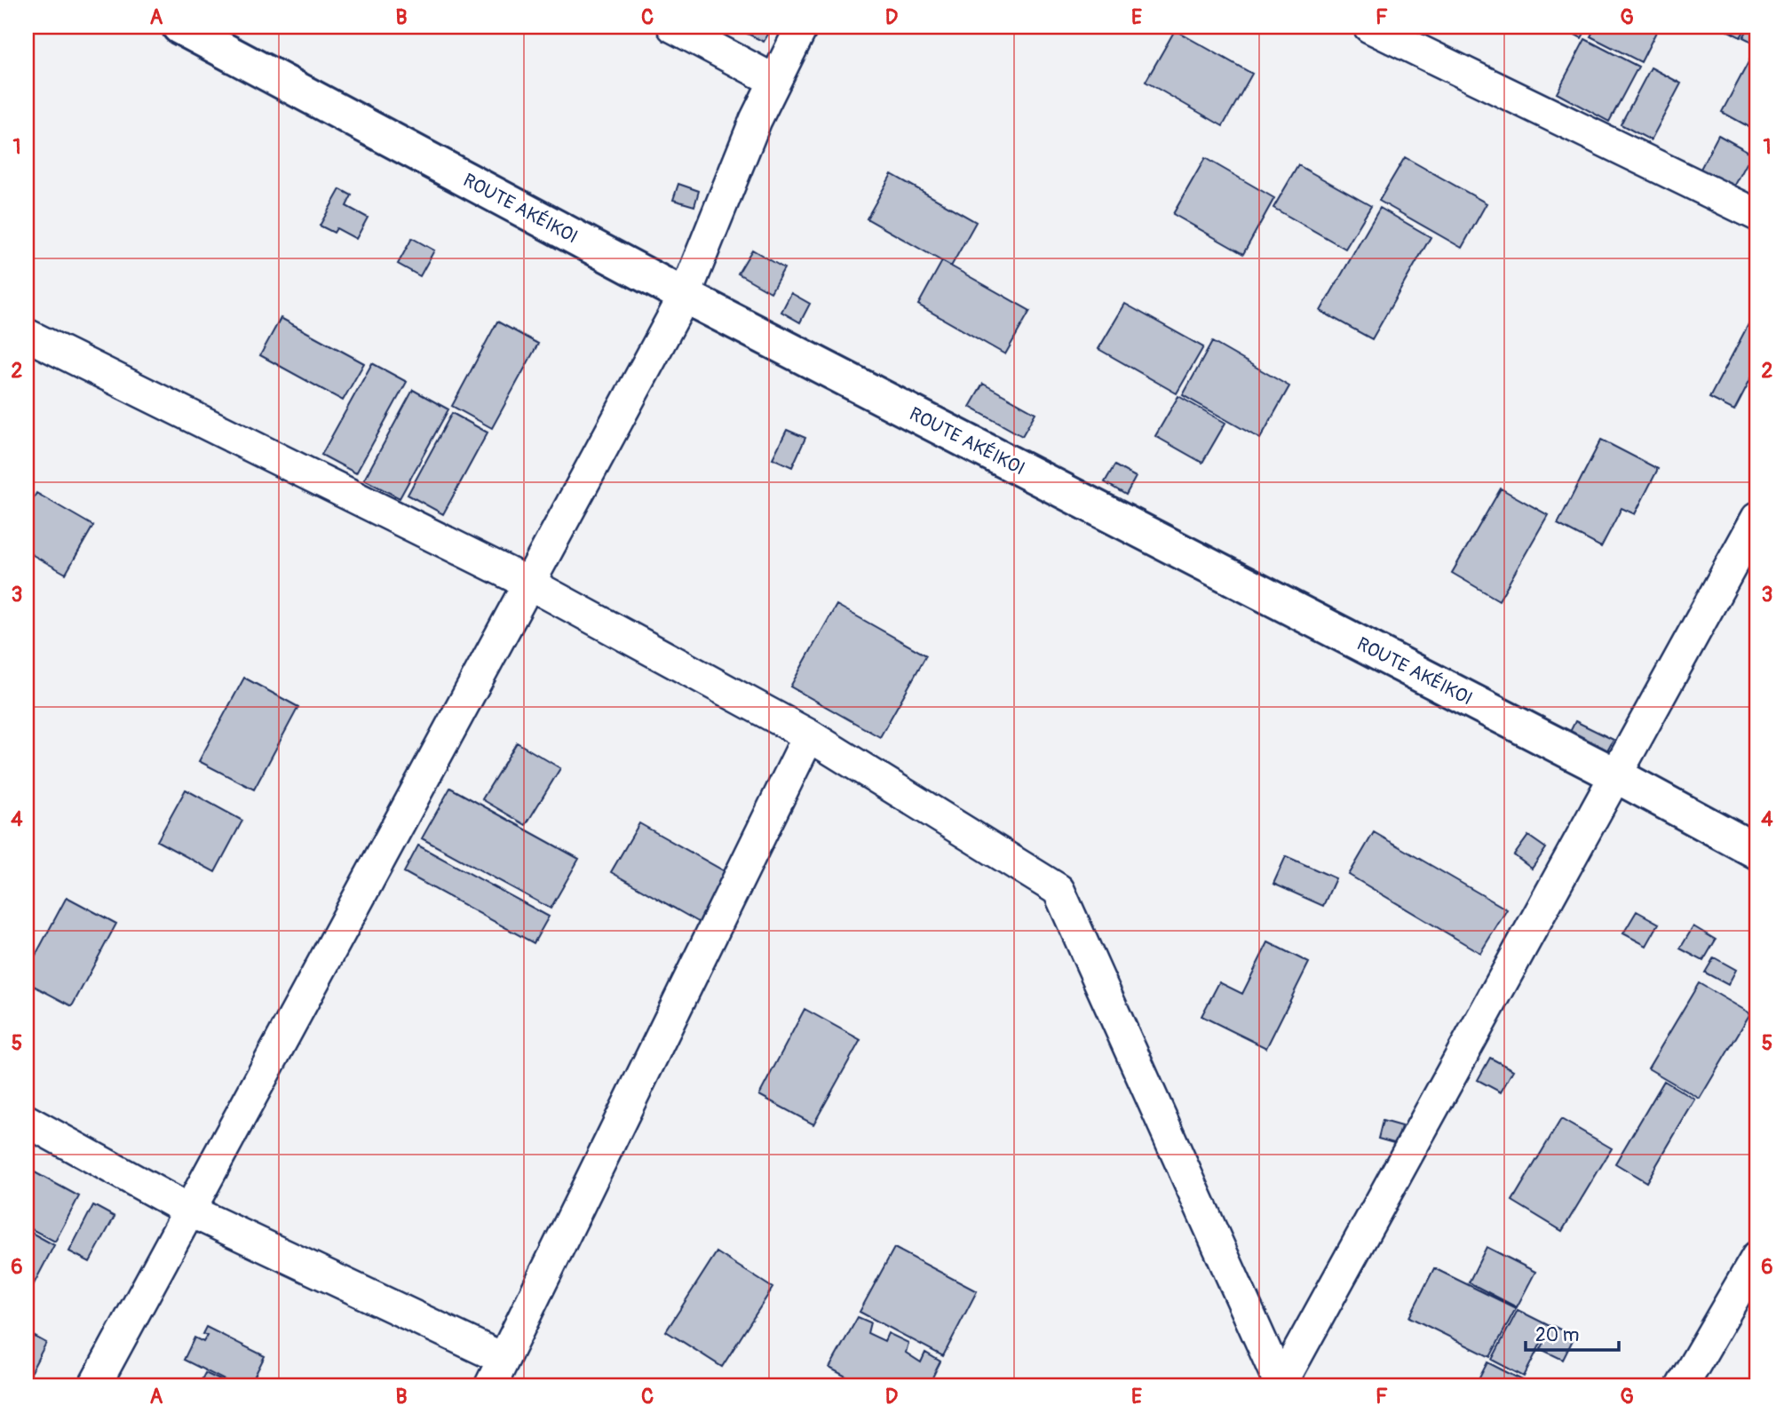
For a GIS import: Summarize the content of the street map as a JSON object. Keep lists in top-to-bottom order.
{
  "streets": {
    "street": ["ROUTE AKÉIKOI"]
  },
  "scale_bar": "20 m",
  "grid": {
    "columns": [
      "A",
      "B",
      "C",
      "D",
      "E",
      "F",
      "G"
    ],
    "rows": [
      "1",
      "2",
      "3",
      "4",
      "5",
      "6"
    ]
  }
}
